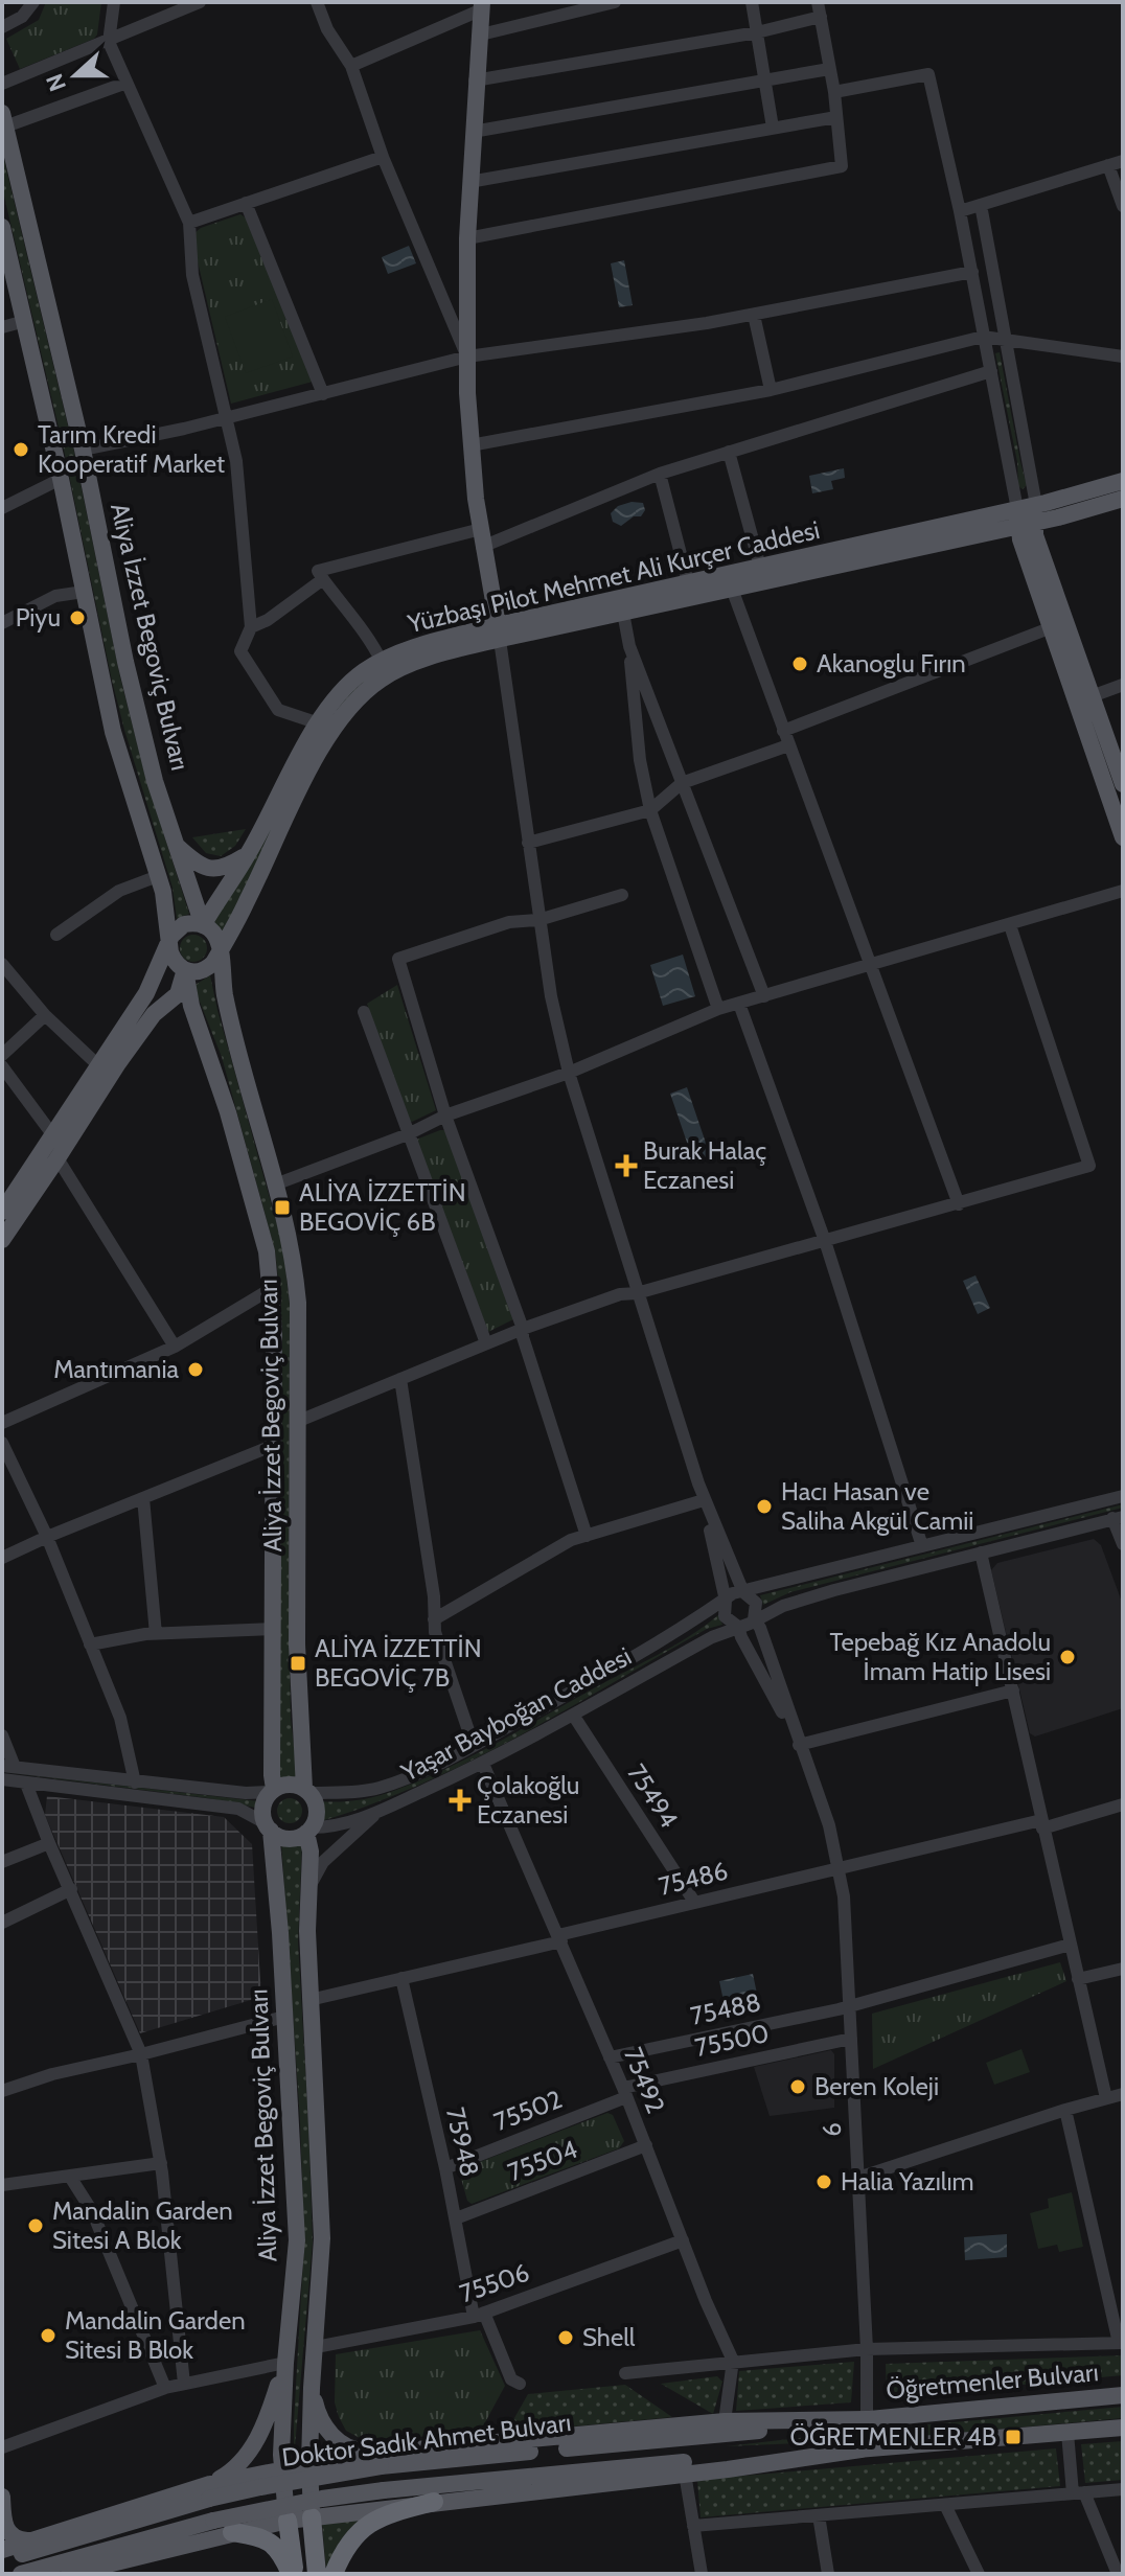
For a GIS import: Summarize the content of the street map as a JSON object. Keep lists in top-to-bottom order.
{
  "streets": {
    "main road": [
      "Yüzbaşı Pilot Mehmet Ali Kurçer Caddesi",
      "Aliya İzzet Begoviç Bulvarı",
      "Öğretmenler Bulvarı",
      "Doktor Sadık Ahmet Bulvarı"
    ],
    "street": [
      "Yaşar Bayboğan Caddesi",
      "75494",
      "75486",
      "75488",
      "75500",
      "75492",
      "75502",
      "6",
      "75948",
      "75504",
      "75506"
    ]
  },
  "crossings": [
    ["Yüzbaşı Pilot Mehmet Ali Kurçer Caddesi", "Aliya İzzet Begoviç Bulvarı"],
    ["Aliya İzzet Begoviç Bulvarı", "Yaşar Bayboğan Caddesi"],
    ["Aliya İzzet Begoviç Bulvarı", "75486"],
    ["Aliya İzzet Begoviç Bulvarı", "75506"],
    ["Yaşar Bayboğan Caddesi", "75494"],
    ["Yaşar Bayboğan Caddesi", "75492"],
    ["75494", "75486"],
    ["75486", "75492"],
    ["75486", "6"],
    ["75486", "75948"],
    ["75488", "75492"],
    ["75488", "6"],
    ["75500", "75492"],
    ["75500", "75502"],
    ["75500", "6"],
    ["75492", "75502"],
    ["75492", "75504"],
    ["75492", "75506"],
    ["75502", "75948"],
    ["6", "Öğretmenler Bulvarı"],
    ["6", "Doktor Sadık Ahmet Bulvarı"],
    ["75948", "75504"],
    ["75948", "75506"],
    ["Öğretmenler Bulvarı", "Doktor Sadık Ahmet Bulvarı"]
  ],
  "places": {
    "other": [
      "Tarım Kredi Kooperatif Market",
      "Piyu",
      "Akanoglu Fırın",
      "Mantımania",
      "Hacı Hasan ve Saliha Akgül Camii",
      "Tepebağ Kız Anadolu İmam Hatip Lisesi",
      "Beren Koleji",
      "Halia Yazılım",
      "Mandalin Garden Sitesi A Blok",
      "Mandalin Garden Sitesi B Blok",
      "Shell"
    ],
    "health": ["Burak Halaç Eczanesi", "Çolakoğlu Eczanesi"],
    "transit": ["ALİYA İZZETTİN BEGOVİÇ 6B", "ALİYA İZZETTİN BEGOVİÇ 7B", "ÖĞRETMENLER 4B"]
  },
  "north": "left"
}
